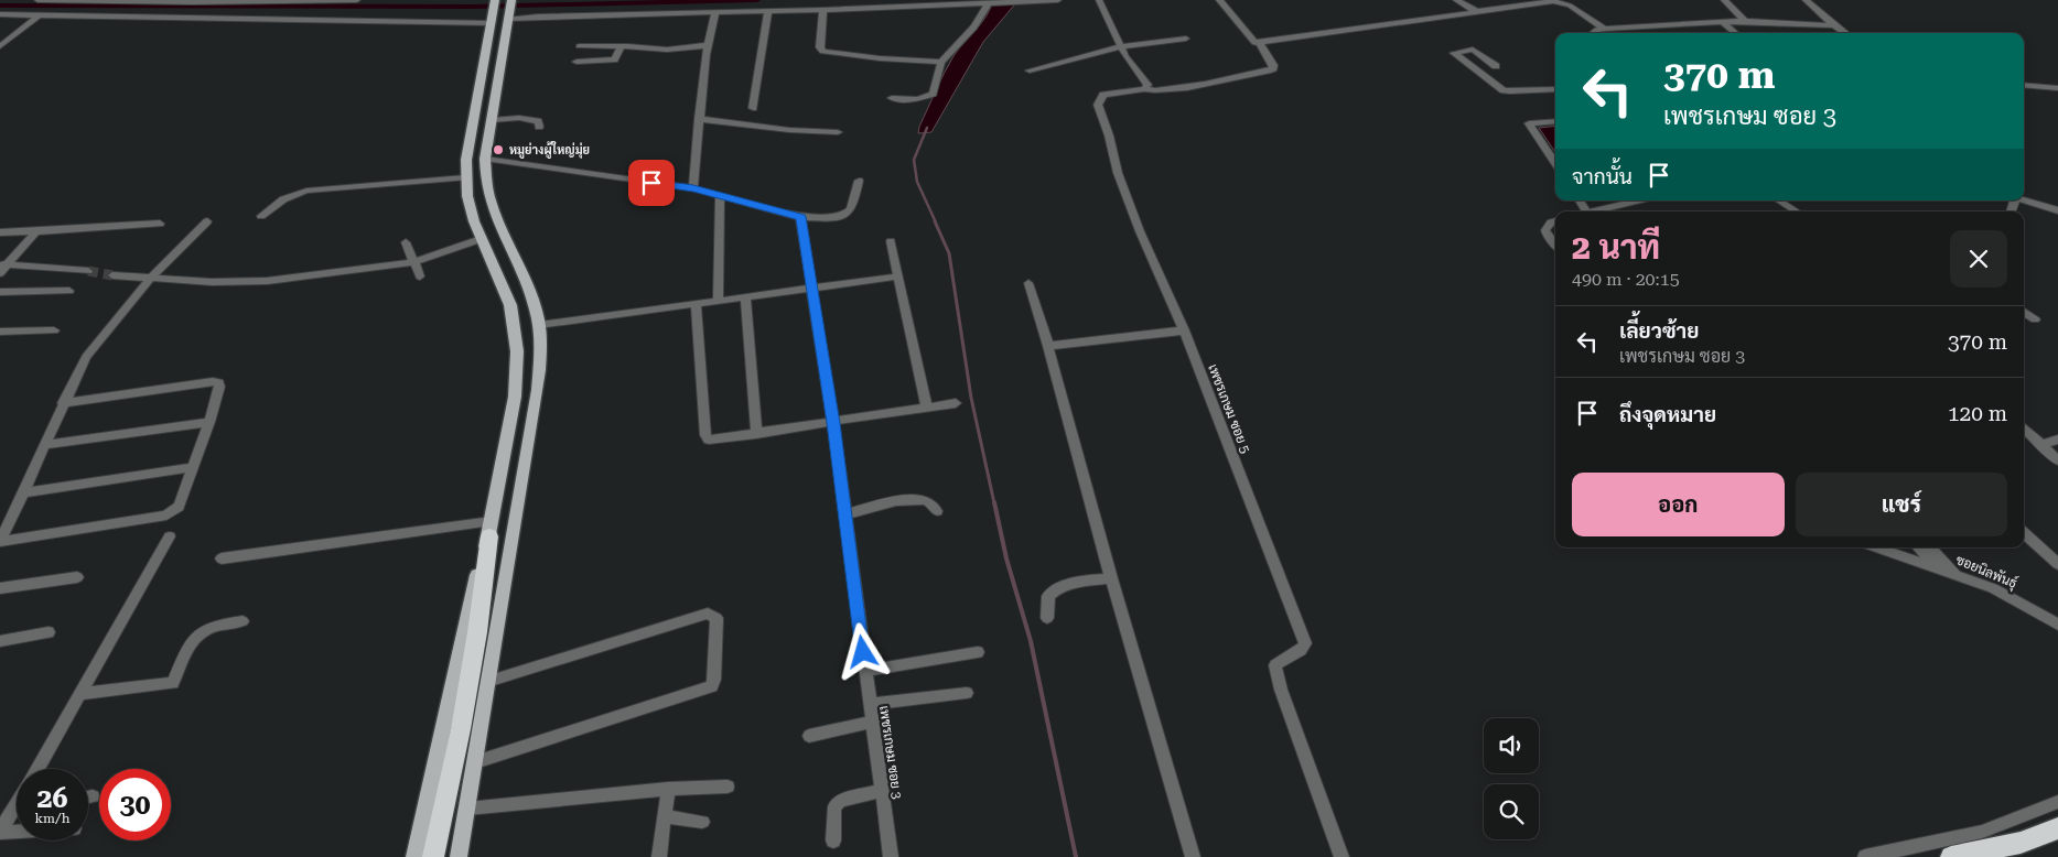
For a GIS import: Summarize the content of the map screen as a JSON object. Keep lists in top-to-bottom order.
{
  "streets": {
    "street": ["เพชรเกษม ซอย 5", "ซอยนิลพันธุ์", "เพชรเกษม ซอย 3"]
  },
  "places": ["หมูย่างผู้ใหญ่มุ่ย"],
  "page": {
    "turn": ["370 m", "เพชรเกษม ซอย 3"],
    "then": "จากนั้น",
    "heading": ["2 นาที", "490 m · 20:15"],
    "list": [
      {
        "name": "เลี้ยวซ้าย",
        "note": "เพชรเกษม ซอย 3",
        "value": "370 m"
      },
      {
        "name": "ถึงจุดหมาย",
        "value": "120 m"
      }
    ],
    "buttons": ["ออก", "แชร์"],
    "speed": "26 km/h",
    "limit": "30"
  }
}
